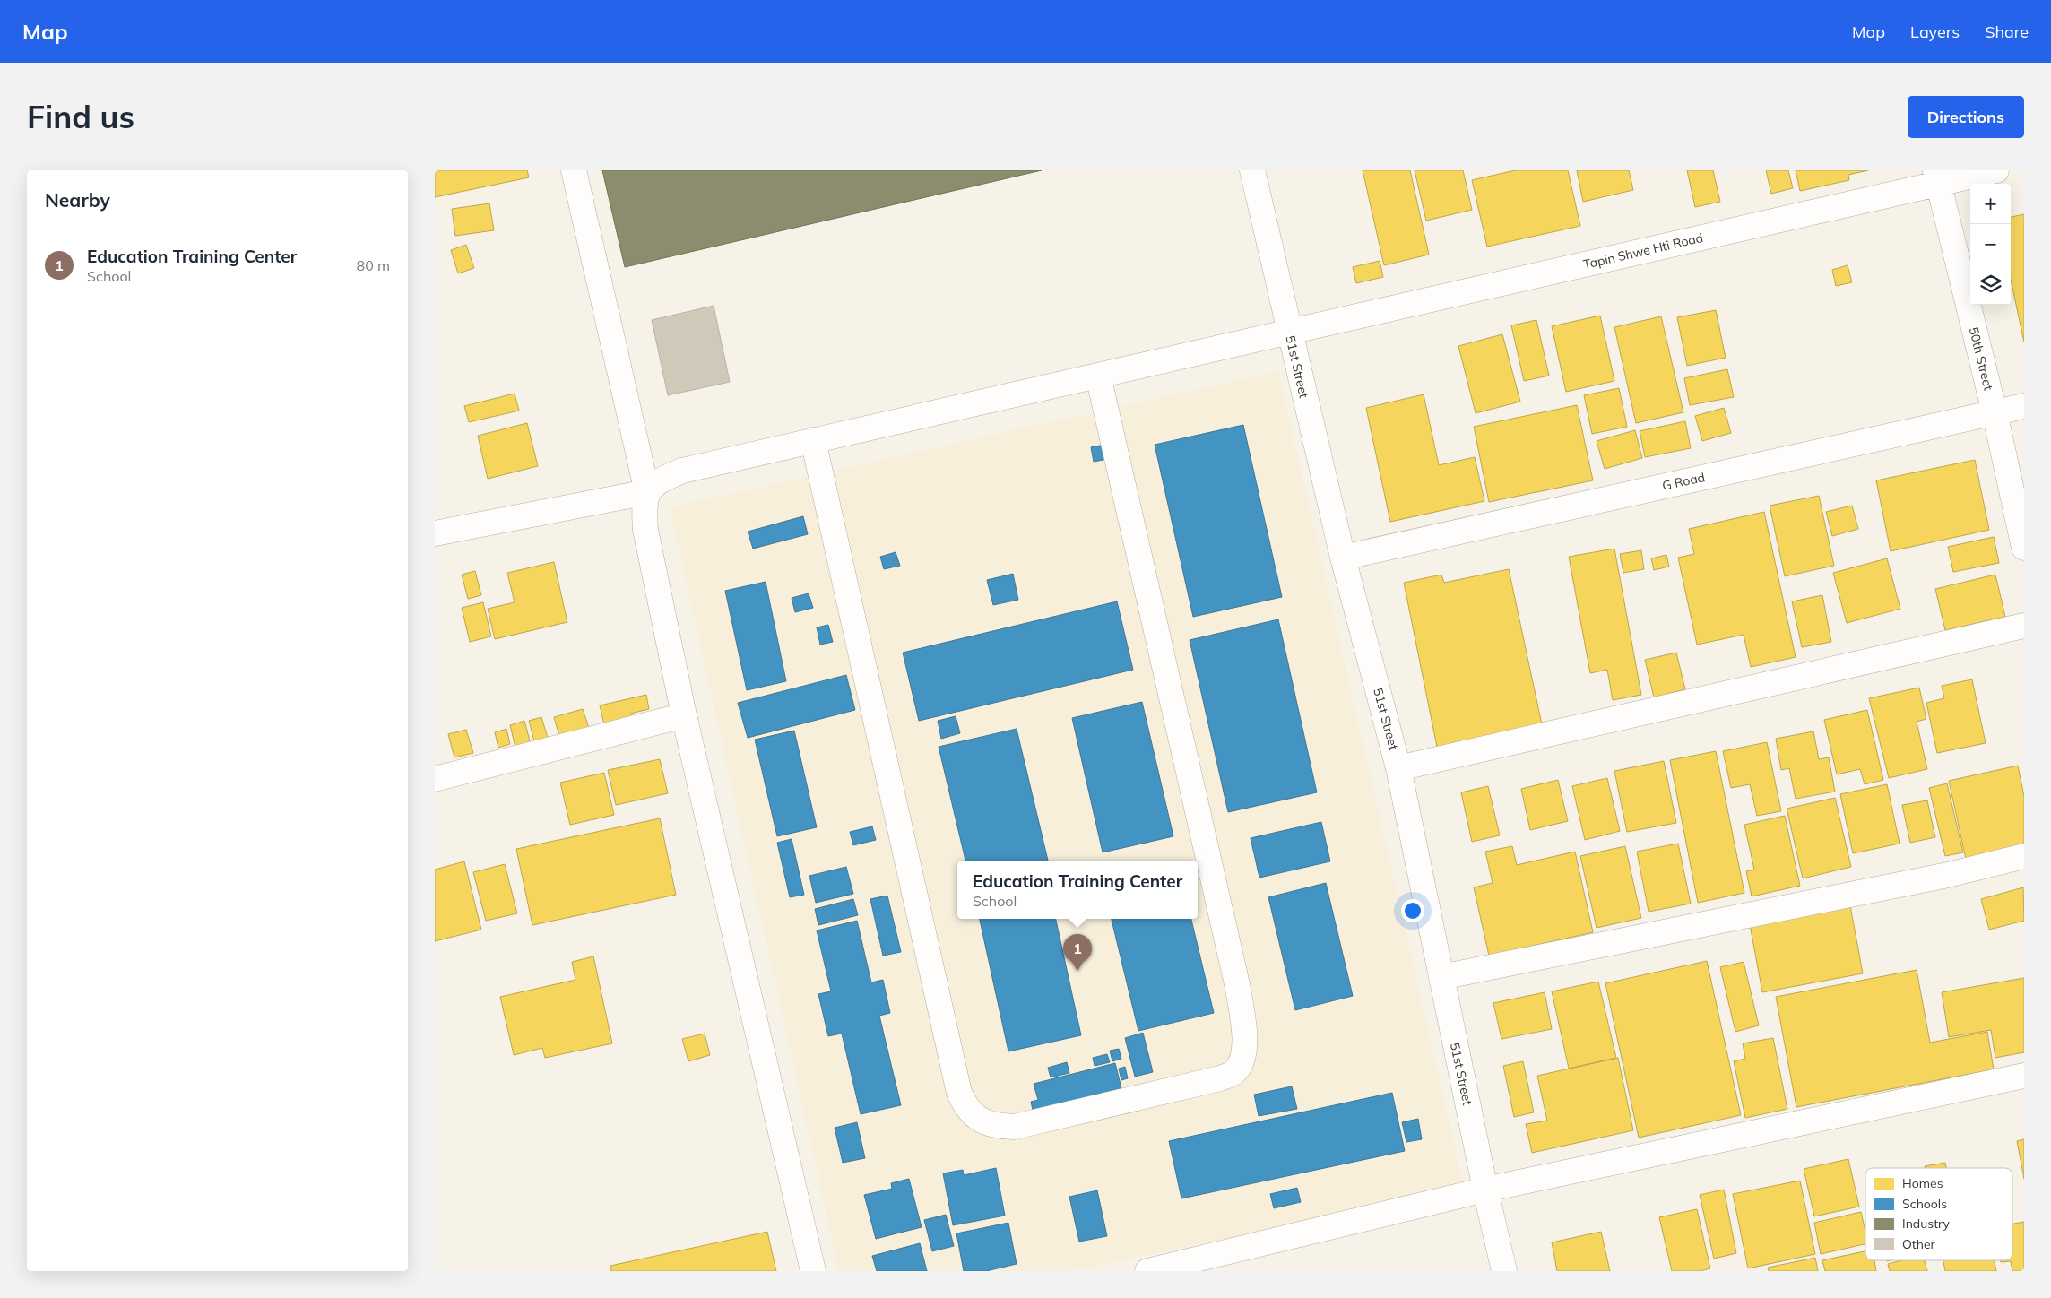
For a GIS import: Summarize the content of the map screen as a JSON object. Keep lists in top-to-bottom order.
{
  "streets": {
    "street": [
      "Tapin Shwe Hti Road",
      "50th Street",
      "51st Street",
      "G Road"
    ]
  },
  "crossings": [
    ["Tapin Shwe Hti Road", "50th Street"],
    ["Tapin Shwe Hti Road", "51st Street"],
    ["50th Street", "G Road"],
    ["51st Street", "G Road"]
  ],
  "legend": [
    "Homes",
    "Schools",
    "Industry",
    "Other"
  ],
  "page": {
    "header": "Map",
    "nav": ["Map", "Layers", "Share"],
    "buttons": "Directions",
    "title": "Find us",
    "heading": "Nearby",
    "map_buttons": ["+", "−"],
    "list": [
      {
        "mark": "1",
        "name": "Education Training Center",
        "note": "School",
        "value": "80 m"
      }
    ],
    "popup": ["Education Training Center", "School"],
    "pins": "1"
  }
}
